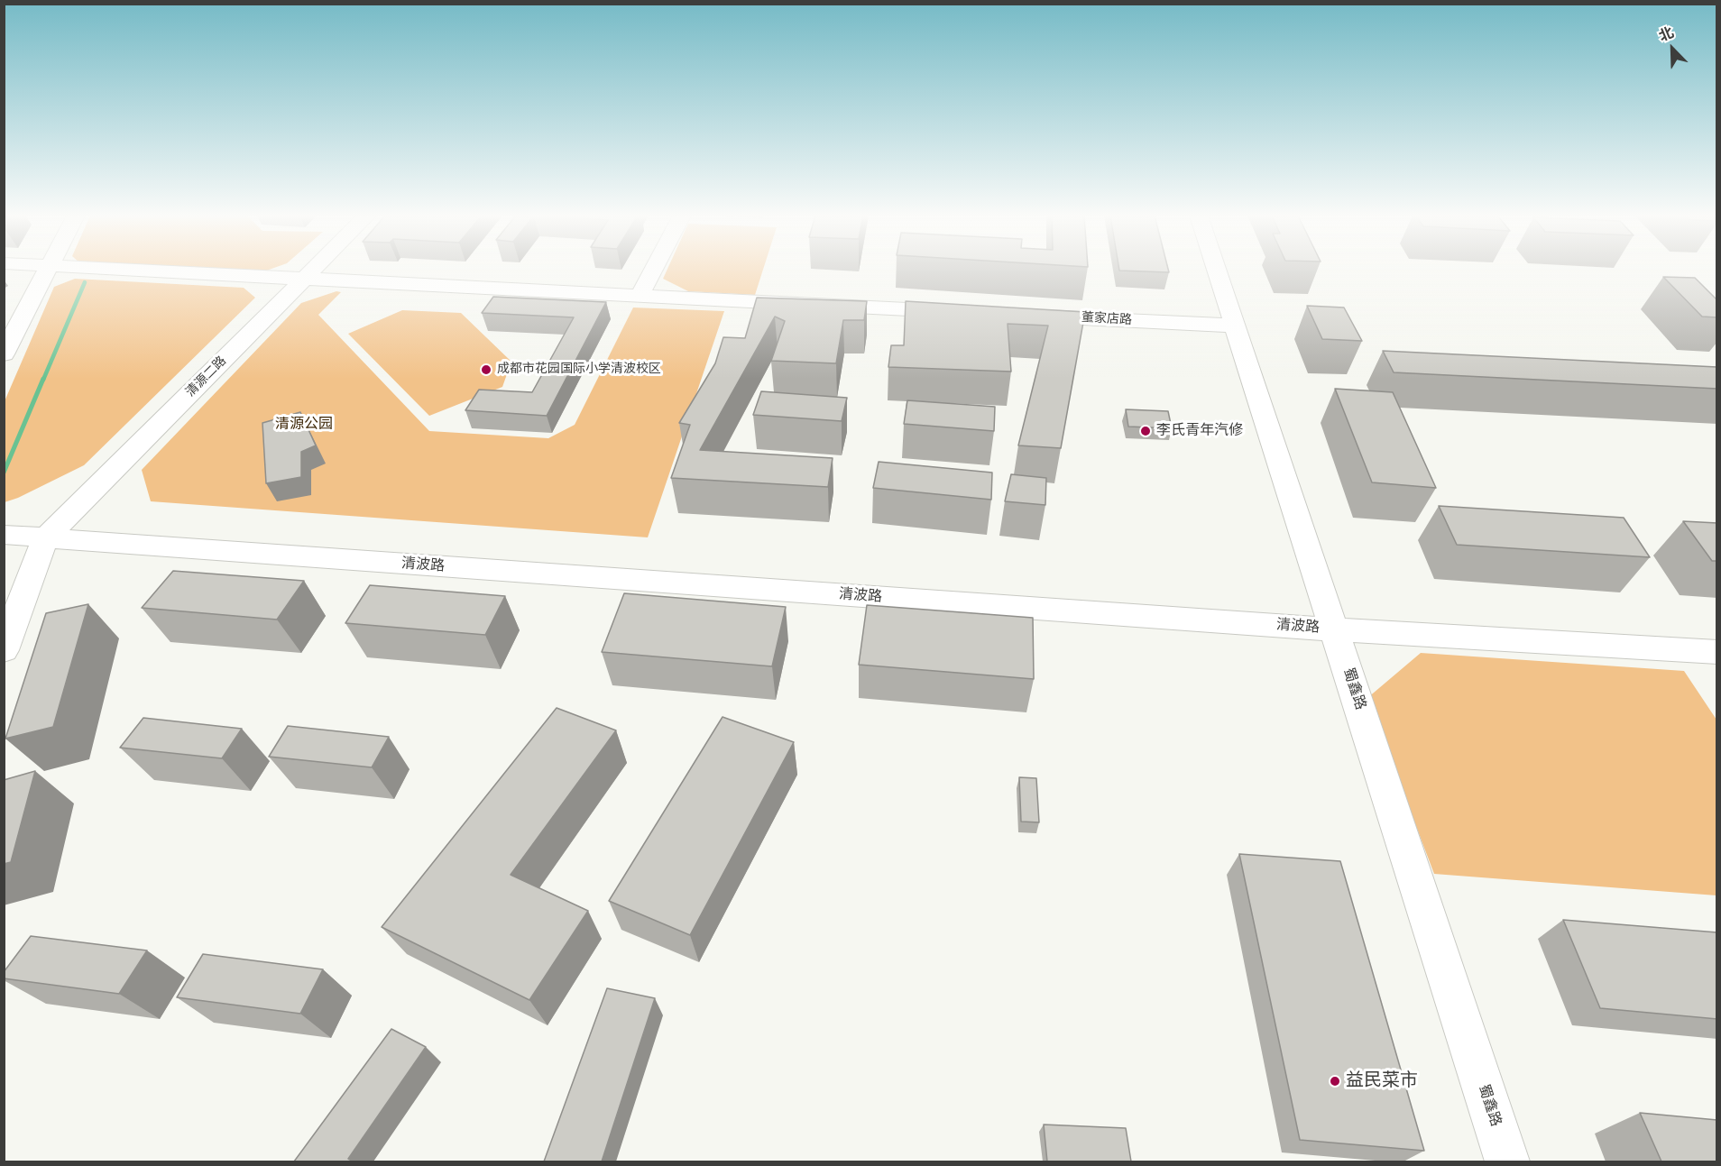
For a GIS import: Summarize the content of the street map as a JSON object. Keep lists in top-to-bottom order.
{
  "streets": {
    "street": [
      "董家店路",
      "清源二路",
      "清波路",
      "蜀鑫路"
    ]
  },
  "crossings": [
    ["董家店路", "蜀鑫路"],
    ["清源二路", "清波路"],
    ["清波路", "蜀鑫路"]
  ],
  "parks": ["清源公园"],
  "places": ["成都市花园国际小学清波校区", "李氏青年汽修", "益民菜市"],
  "north": "top left"
}
